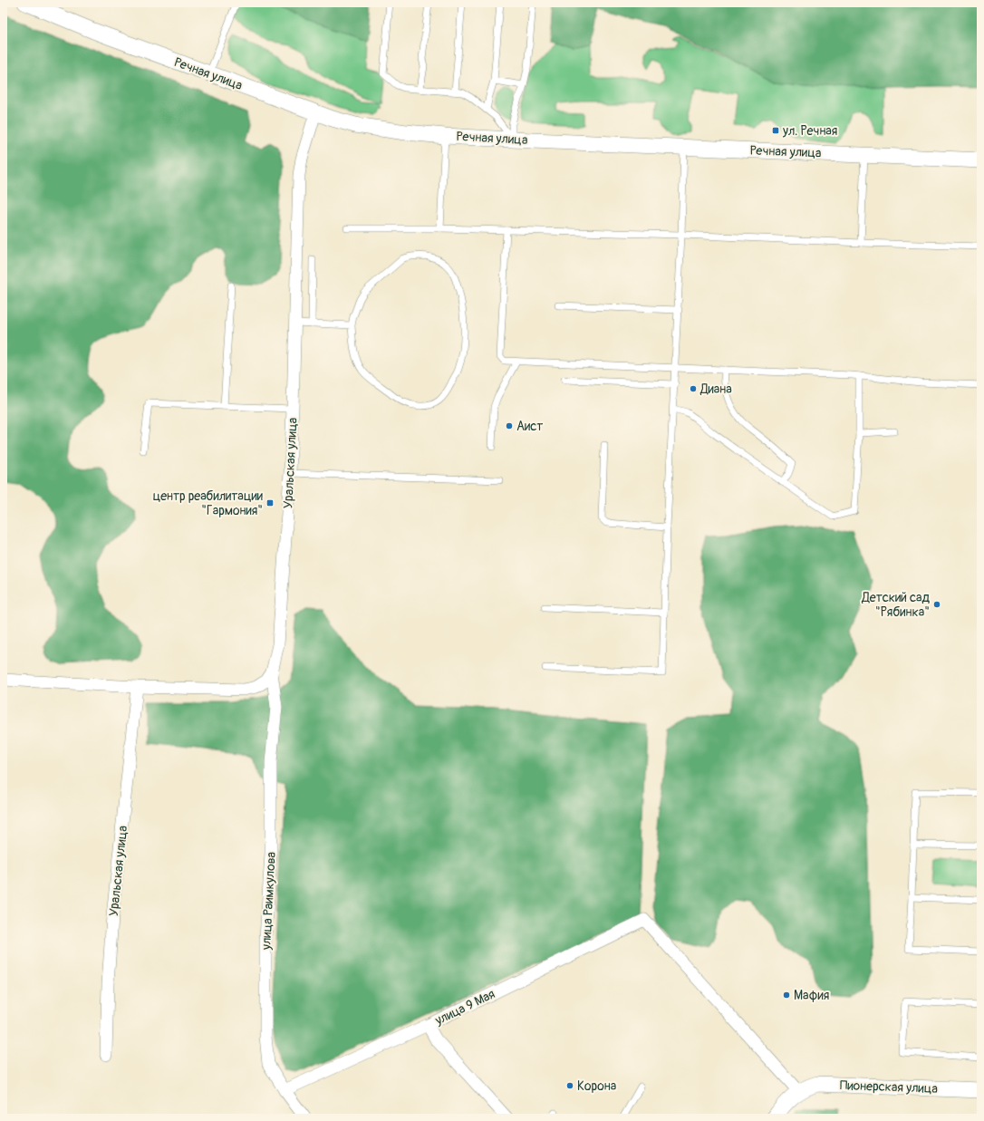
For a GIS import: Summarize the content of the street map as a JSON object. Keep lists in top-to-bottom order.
{
  "streets": {
    "street": [
      "Речная улица",
      "Уральская улица",
      "улица Раимкулова",
      "улица 9 Мая",
      "Пионерская улица"
    ]
  },
  "crossings": [
    ["Речная улица", "Уральская улица"],
    ["Уральская улица", "улица Раимкулова"],
    ["улица Раимкулова", "улица 9 Мая"],
    ["улица 9 Мая", "Пионерская улица"]
  ],
  "places": {
    "transit": ["ул. Речная", "центр реабилитации \"Гармония\""],
    "other": [
      "Диана",
      "Аист",
      "Детский сад \"Рябинка\"",
      "Мафия",
      "Корона"
    ]
  }
}
